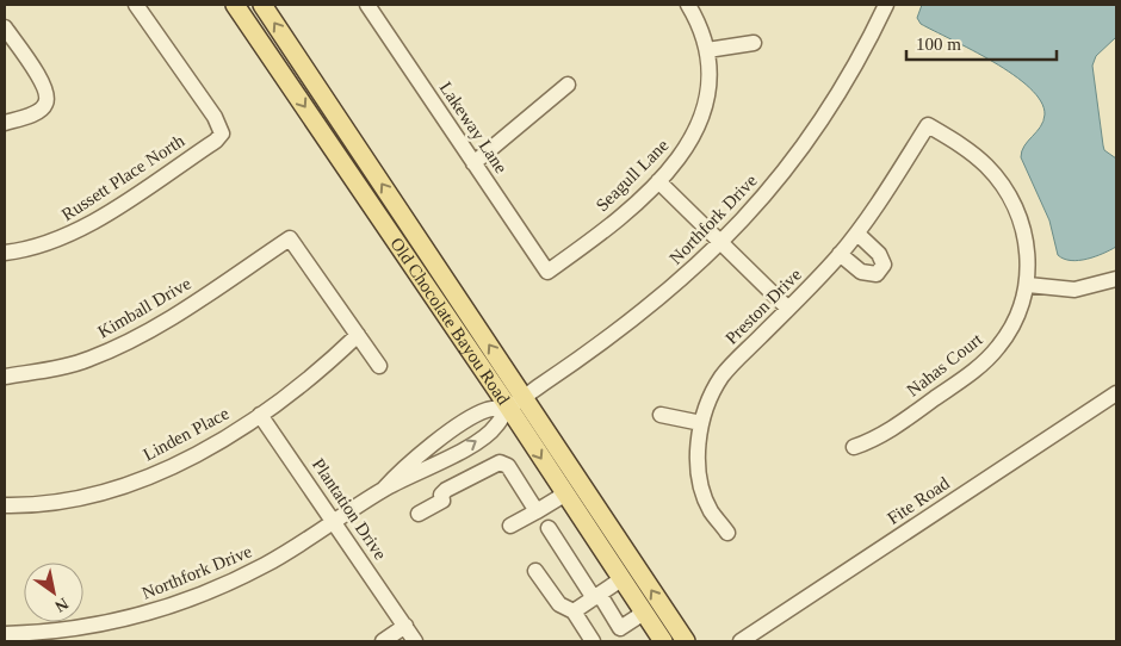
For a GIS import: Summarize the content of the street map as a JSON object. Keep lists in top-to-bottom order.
{
  "streets": {
    "main road": ["Old Chocolate Bayou Road"],
    "street": [
      "Lakeway Lane",
      "Seagull Lane",
      "Russett Place North",
      "Northfork Drive",
      "Preston Drive",
      "Kimball Drive",
      "Nahas Court",
      "Linden Place",
      "Fite Road",
      "Plantation Drive"
    ]
  },
  "crossings": [
    ["Lakeway Lane", "Seagull Lane"],
    ["Northfork Drive", "Old Chocolate Bayou Road"],
    ["Northfork Drive", "Plantation Drive"],
    ["Preston Drive", "Nahas Court"],
    ["Kimball Drive", "Linden Place"],
    ["Linden Place", "Plantation Drive"]
  ],
  "scale_bar": "100 m",
  "north": "bottom right"
}
